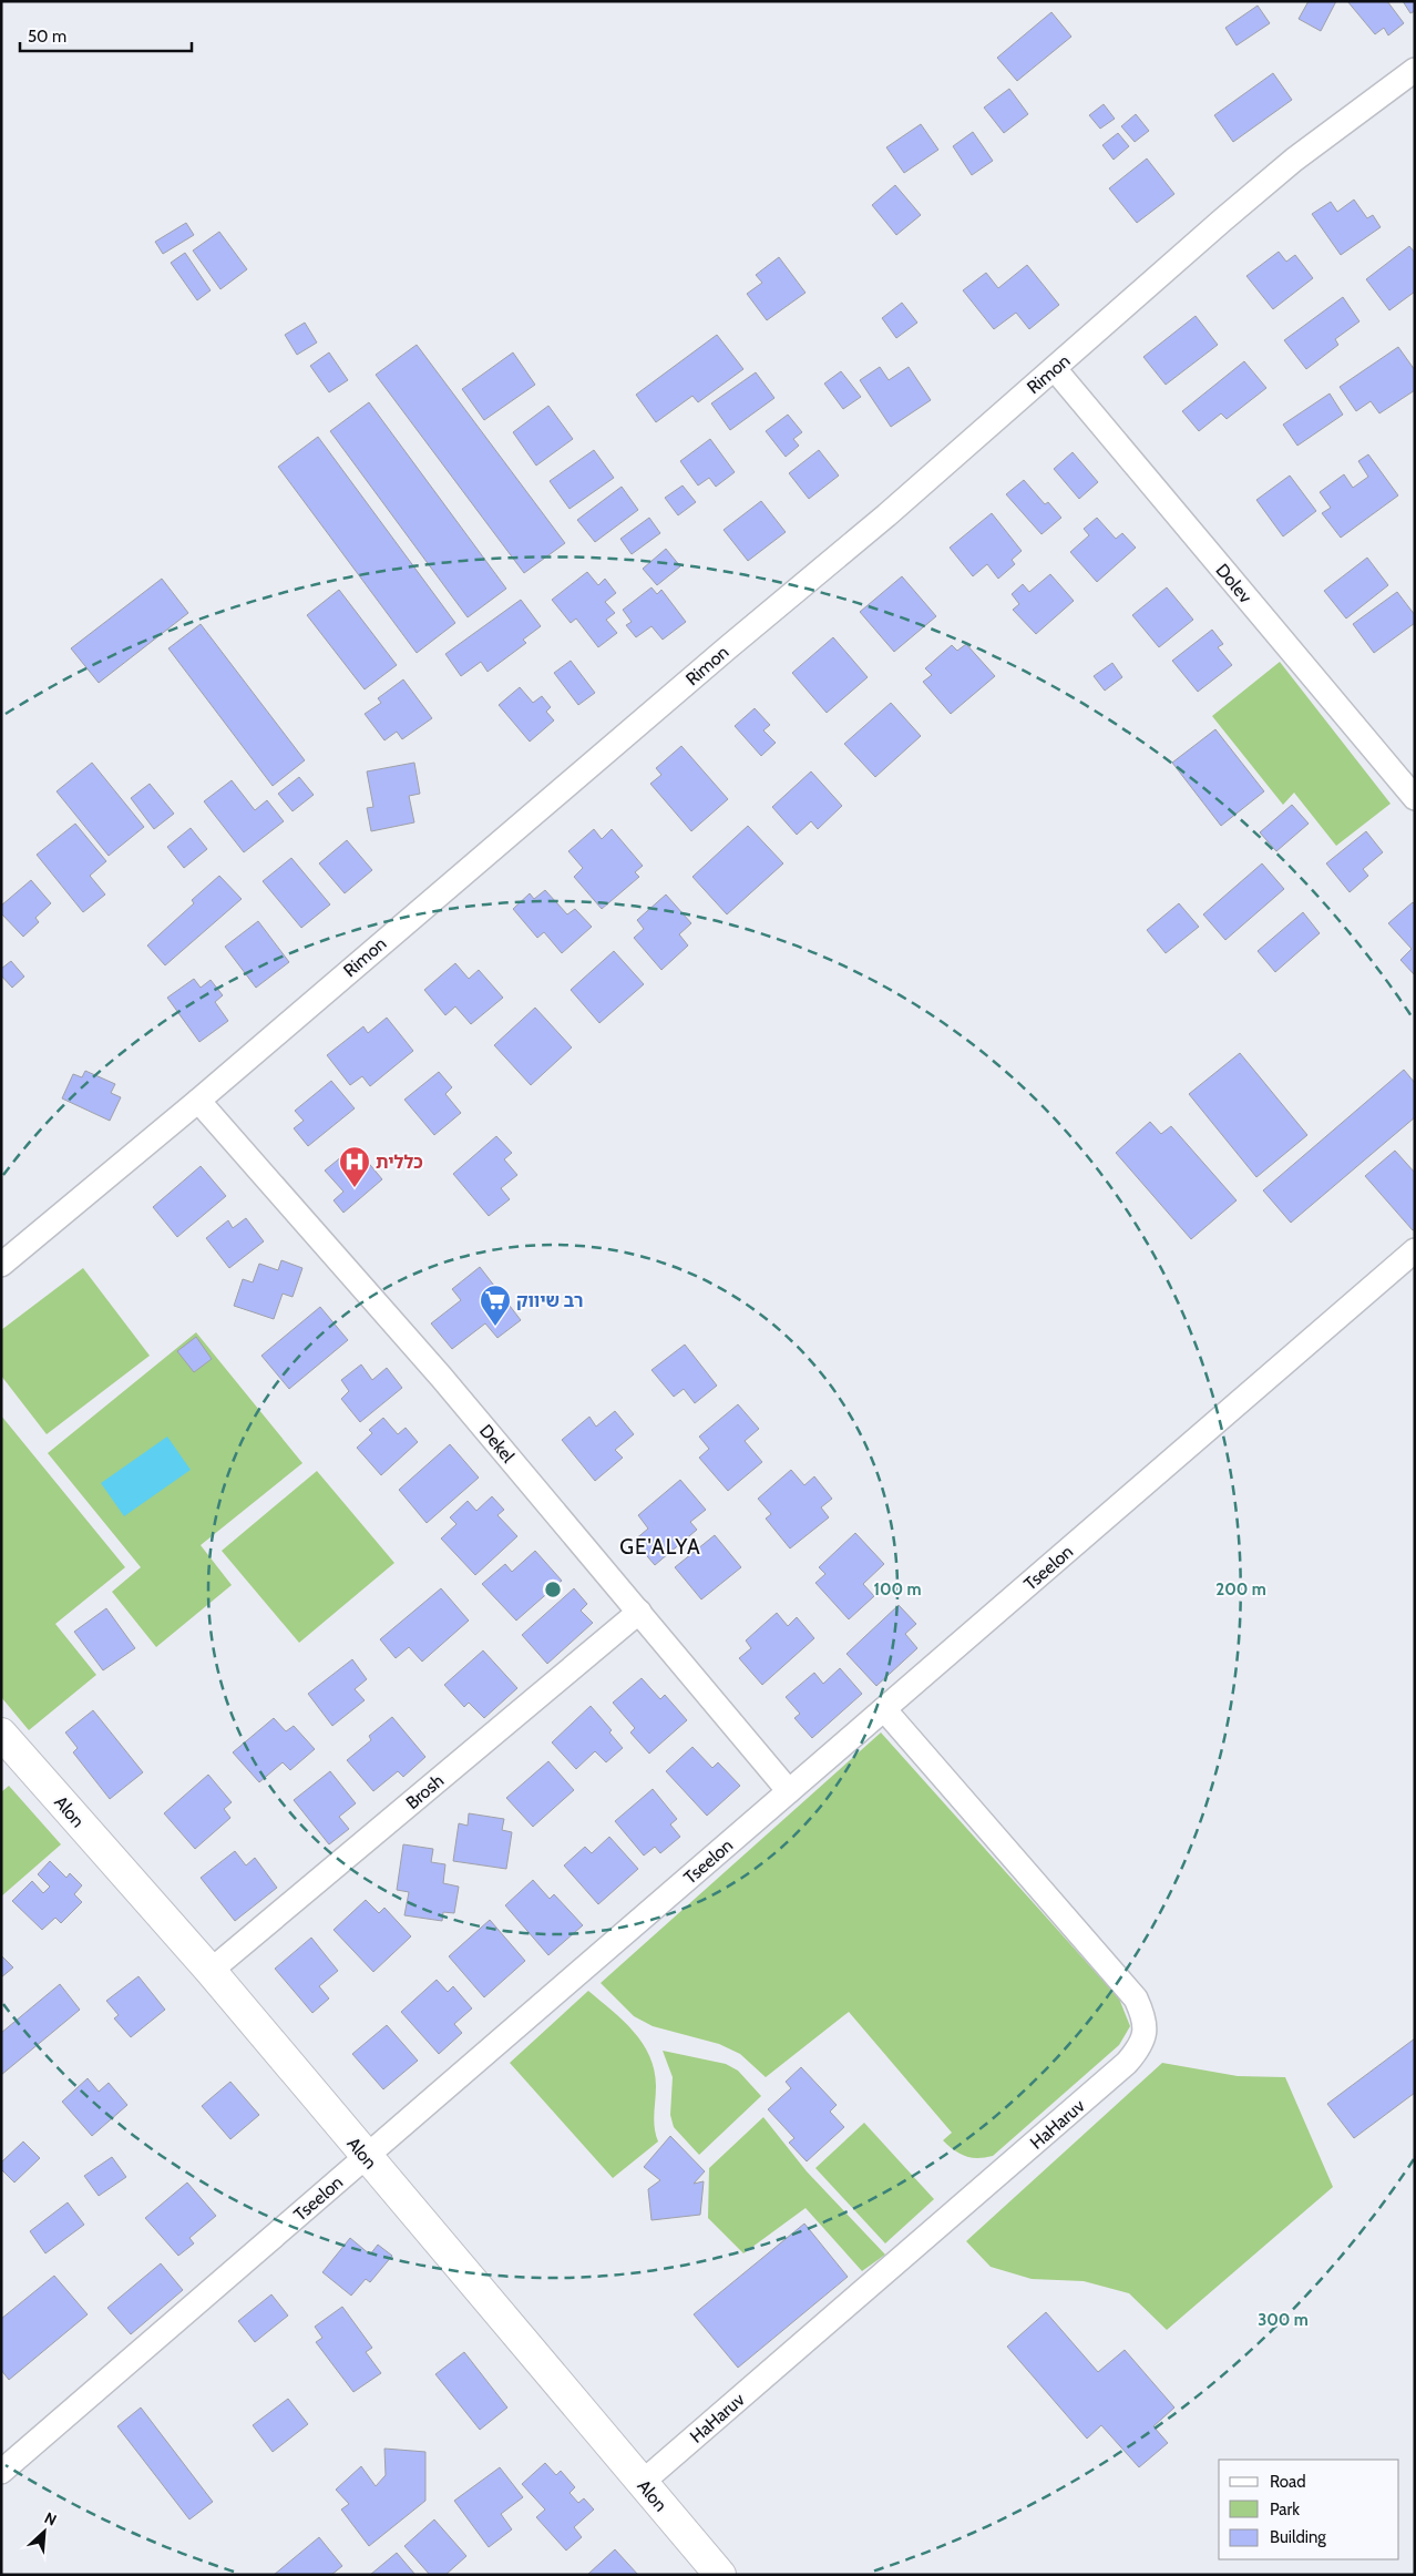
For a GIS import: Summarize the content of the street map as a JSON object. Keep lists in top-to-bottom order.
{
  "streets": {
    "street": [
      "Rimon",
      "Dolev",
      "Dekel",
      "Tseelon",
      "Brosh",
      "Alon",
      "HaHaruv"
    ]
  },
  "crossings": [
    ["Rimon", "Dolev"],
    ["Rimon", "Dekel"],
    ["Dekel", "Tseelon"],
    ["Dekel", "Brosh"],
    ["Tseelon", "Alon"],
    ["Tseelon", "HaHaruv"],
    ["Brosh", "Alon"],
    ["Alon", "HaHaruv"]
  ],
  "districts": ["GE'ALYA"],
  "places": {
    "hospital": ["כללית"],
    "supermarket": ["רב שיווק"]
  },
  "legend": ["Road", "Park", "Building"],
  "scale_bar": "50 m",
  "north": "top right",
  "rings": ["100 m", "200 m", "300 m"]
}
